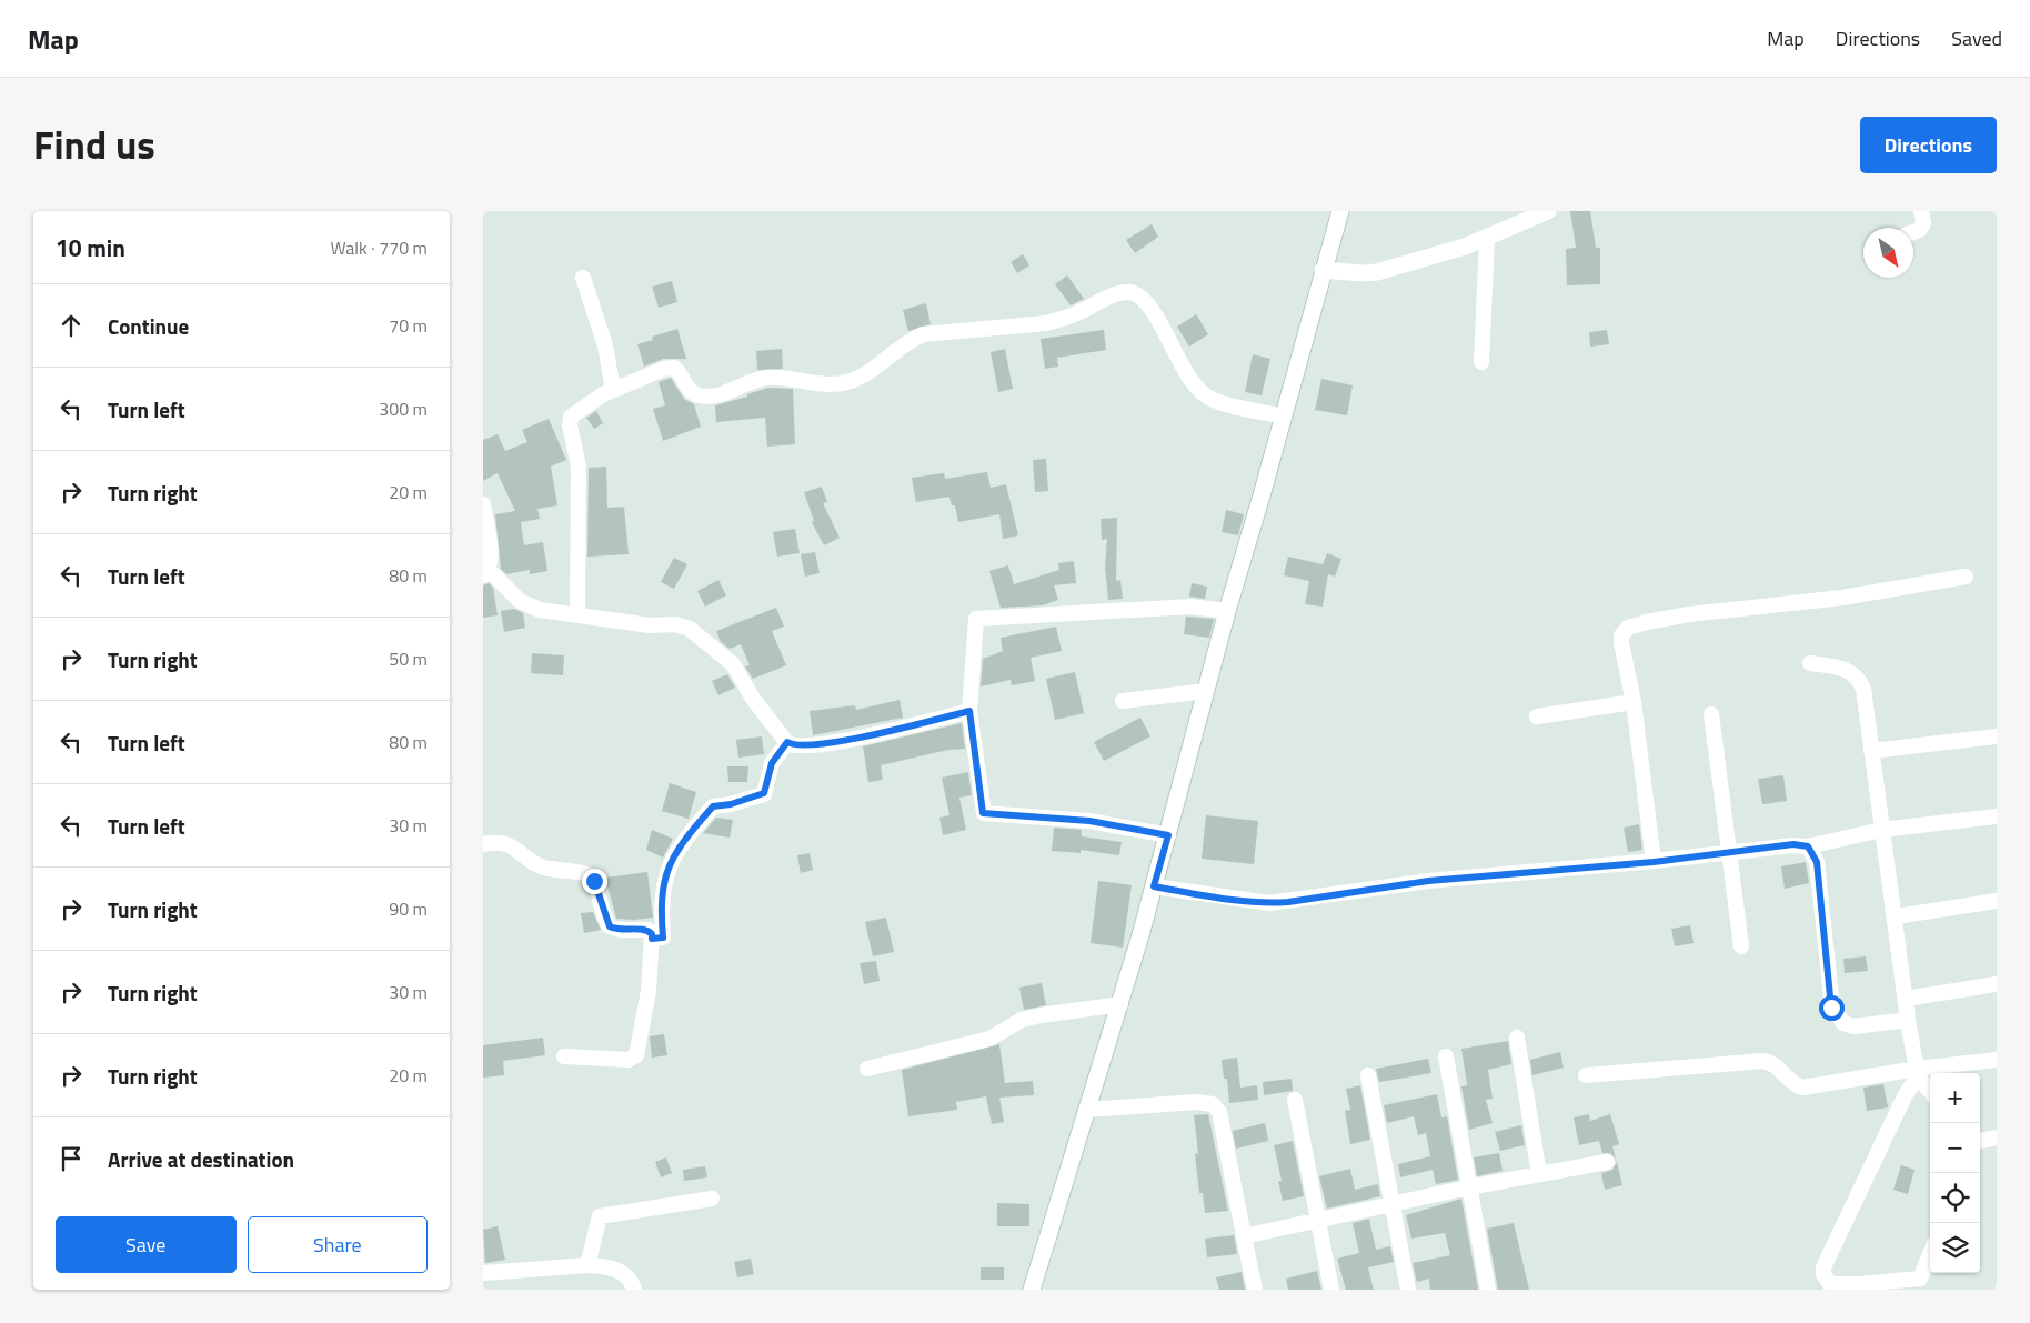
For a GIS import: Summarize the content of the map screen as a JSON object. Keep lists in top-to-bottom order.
{
  "north": "bottom right",
  "page": {
    "header": "Map",
    "nav": ["Map", "Directions", "Saved"],
    "title": "Find us",
    "buttons": [
      "Directions",
      ["Save", "Share"]
    ],
    "heading": ["10 min", "Walk · 770 m"],
    "list": [
      ["Continue", "70 m"],
      ["Turn left", "300 m"],
      ["Turn right", "20 m"],
      ["Turn left", "80 m"],
      ["Turn right", "50 m"],
      ["Turn left", "80 m"],
      ["Turn left", "30 m"],
      ["Turn right", "90 m"],
      ["Turn right", "30 m"],
      ["Turn right", "20 m"],
      "Arrive at destination"
    ],
    "map_buttons": ["+", "−"]
  }
}
